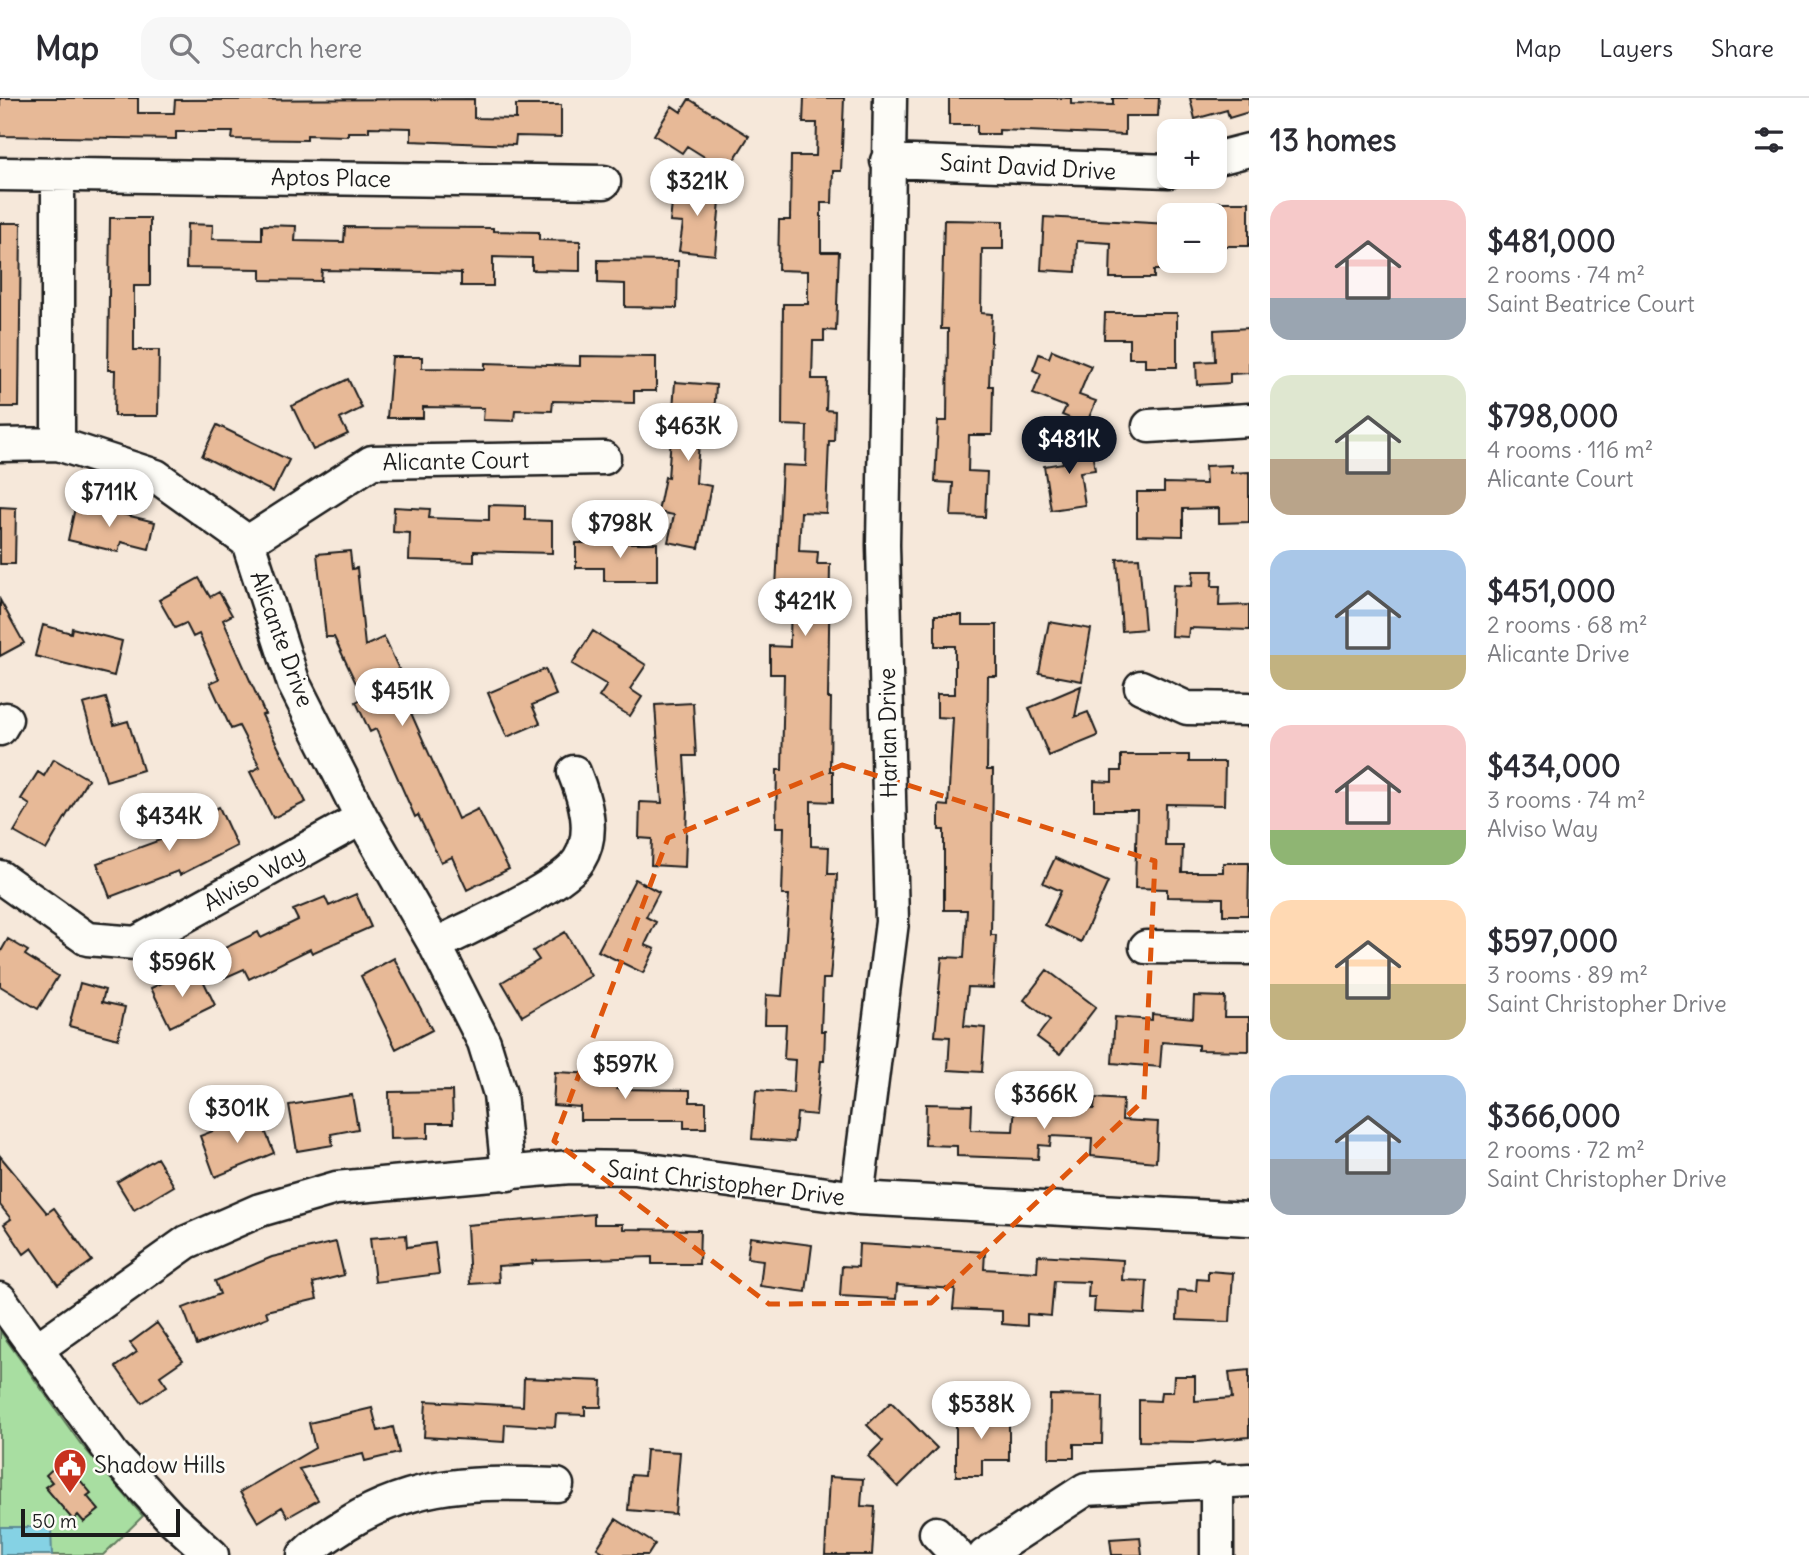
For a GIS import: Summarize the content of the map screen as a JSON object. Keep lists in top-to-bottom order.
{
  "streets": {
    "street": [
      "Saint David Drive",
      "Aptos Place",
      "Alicante Court",
      "Alicante Drive",
      "Harlan Drive",
      "Alviso Way",
      "Saint Christopher Drive"
    ]
  },
  "crossings": [
    ["Saint David Drive", "Harlan Drive"],
    ["Alicante Court", "Alicante Drive"],
    ["Alicante Drive", "Alviso Way"],
    ["Alicante Drive", "Saint Christopher Drive"],
    ["Harlan Drive", "Saint Christopher Drive"]
  ],
  "places": {
    "public building": ["Shadow Hills"]
  },
  "scale_bar": "50 m",
  "page": {
    "header": "Map",
    "search": "Search here",
    "nav": ["Map", "Layers", "Share"],
    "heading": "13 homes",
    "map_buttons": ["+", "−"],
    "price": [
      "$321K",
      "$463K",
      "$481K",
      "$711K",
      "$798K",
      "$421K",
      "$451K",
      "$434K",
      "$596K",
      "$597K",
      "$366K",
      "$301K",
      "$538K"
    ],
    "list": [
      {
        "name": "$481,000",
        "note": "2 rooms · 74 m² · Saint Beatrice Court"
      },
      {
        "name": "$798,000",
        "note": "4 rooms · 116 m² · Alicante Court"
      },
      {
        "name": "$451,000",
        "note": "2 rooms · 68 m² · Alicante Drive"
      },
      {
        "name": "$434,000",
        "note": "3 rooms · 74 m² · Alviso Way"
      },
      {
        "name": "$597,000",
        "note": "3 rooms · 89 m² · Saint Christopher Drive"
      },
      {
        "name": "$366,000",
        "note": "2 rooms · 72 m² · Saint Christopher Drive"
      }
    ],
    "scale": "50 m"
  }
}
